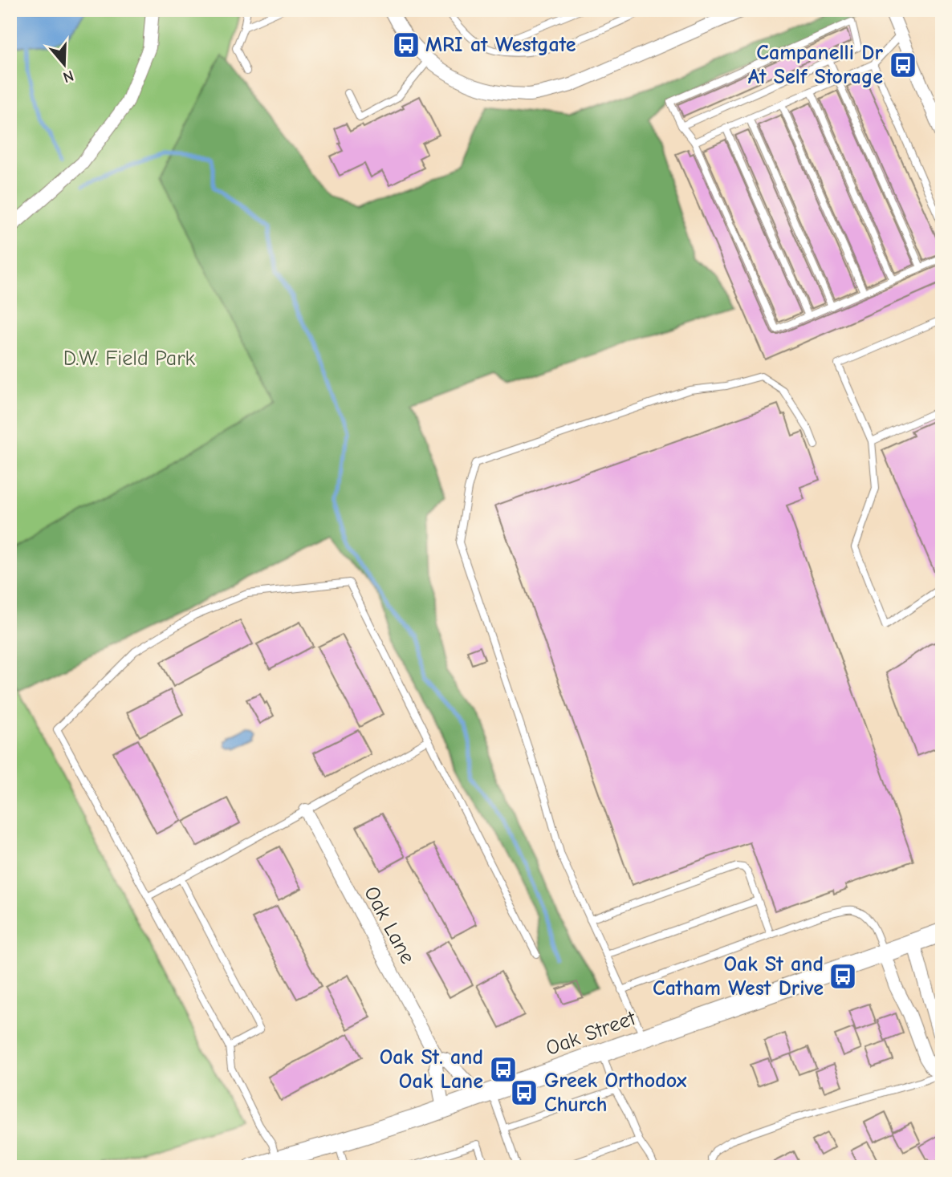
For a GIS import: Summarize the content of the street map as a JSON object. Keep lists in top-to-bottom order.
{
  "streets": {
    "main road": ["Oak Street"],
    "street": ["Oak Lane"]
  },
  "crossings": [
    ["Oak Lane", "Oak Street"]
  ],
  "parks": ["D.W. Field Park"],
  "places": {
    "bus stop": [
      "MRI at Westgate",
      "Campanelli Dr At Self Storage",
      "Oak St and Catham West Drive",
      "Oak St. and Oak Lane",
      "Greek Orthodox Church"
    ]
  },
  "north": "bottom"
}
